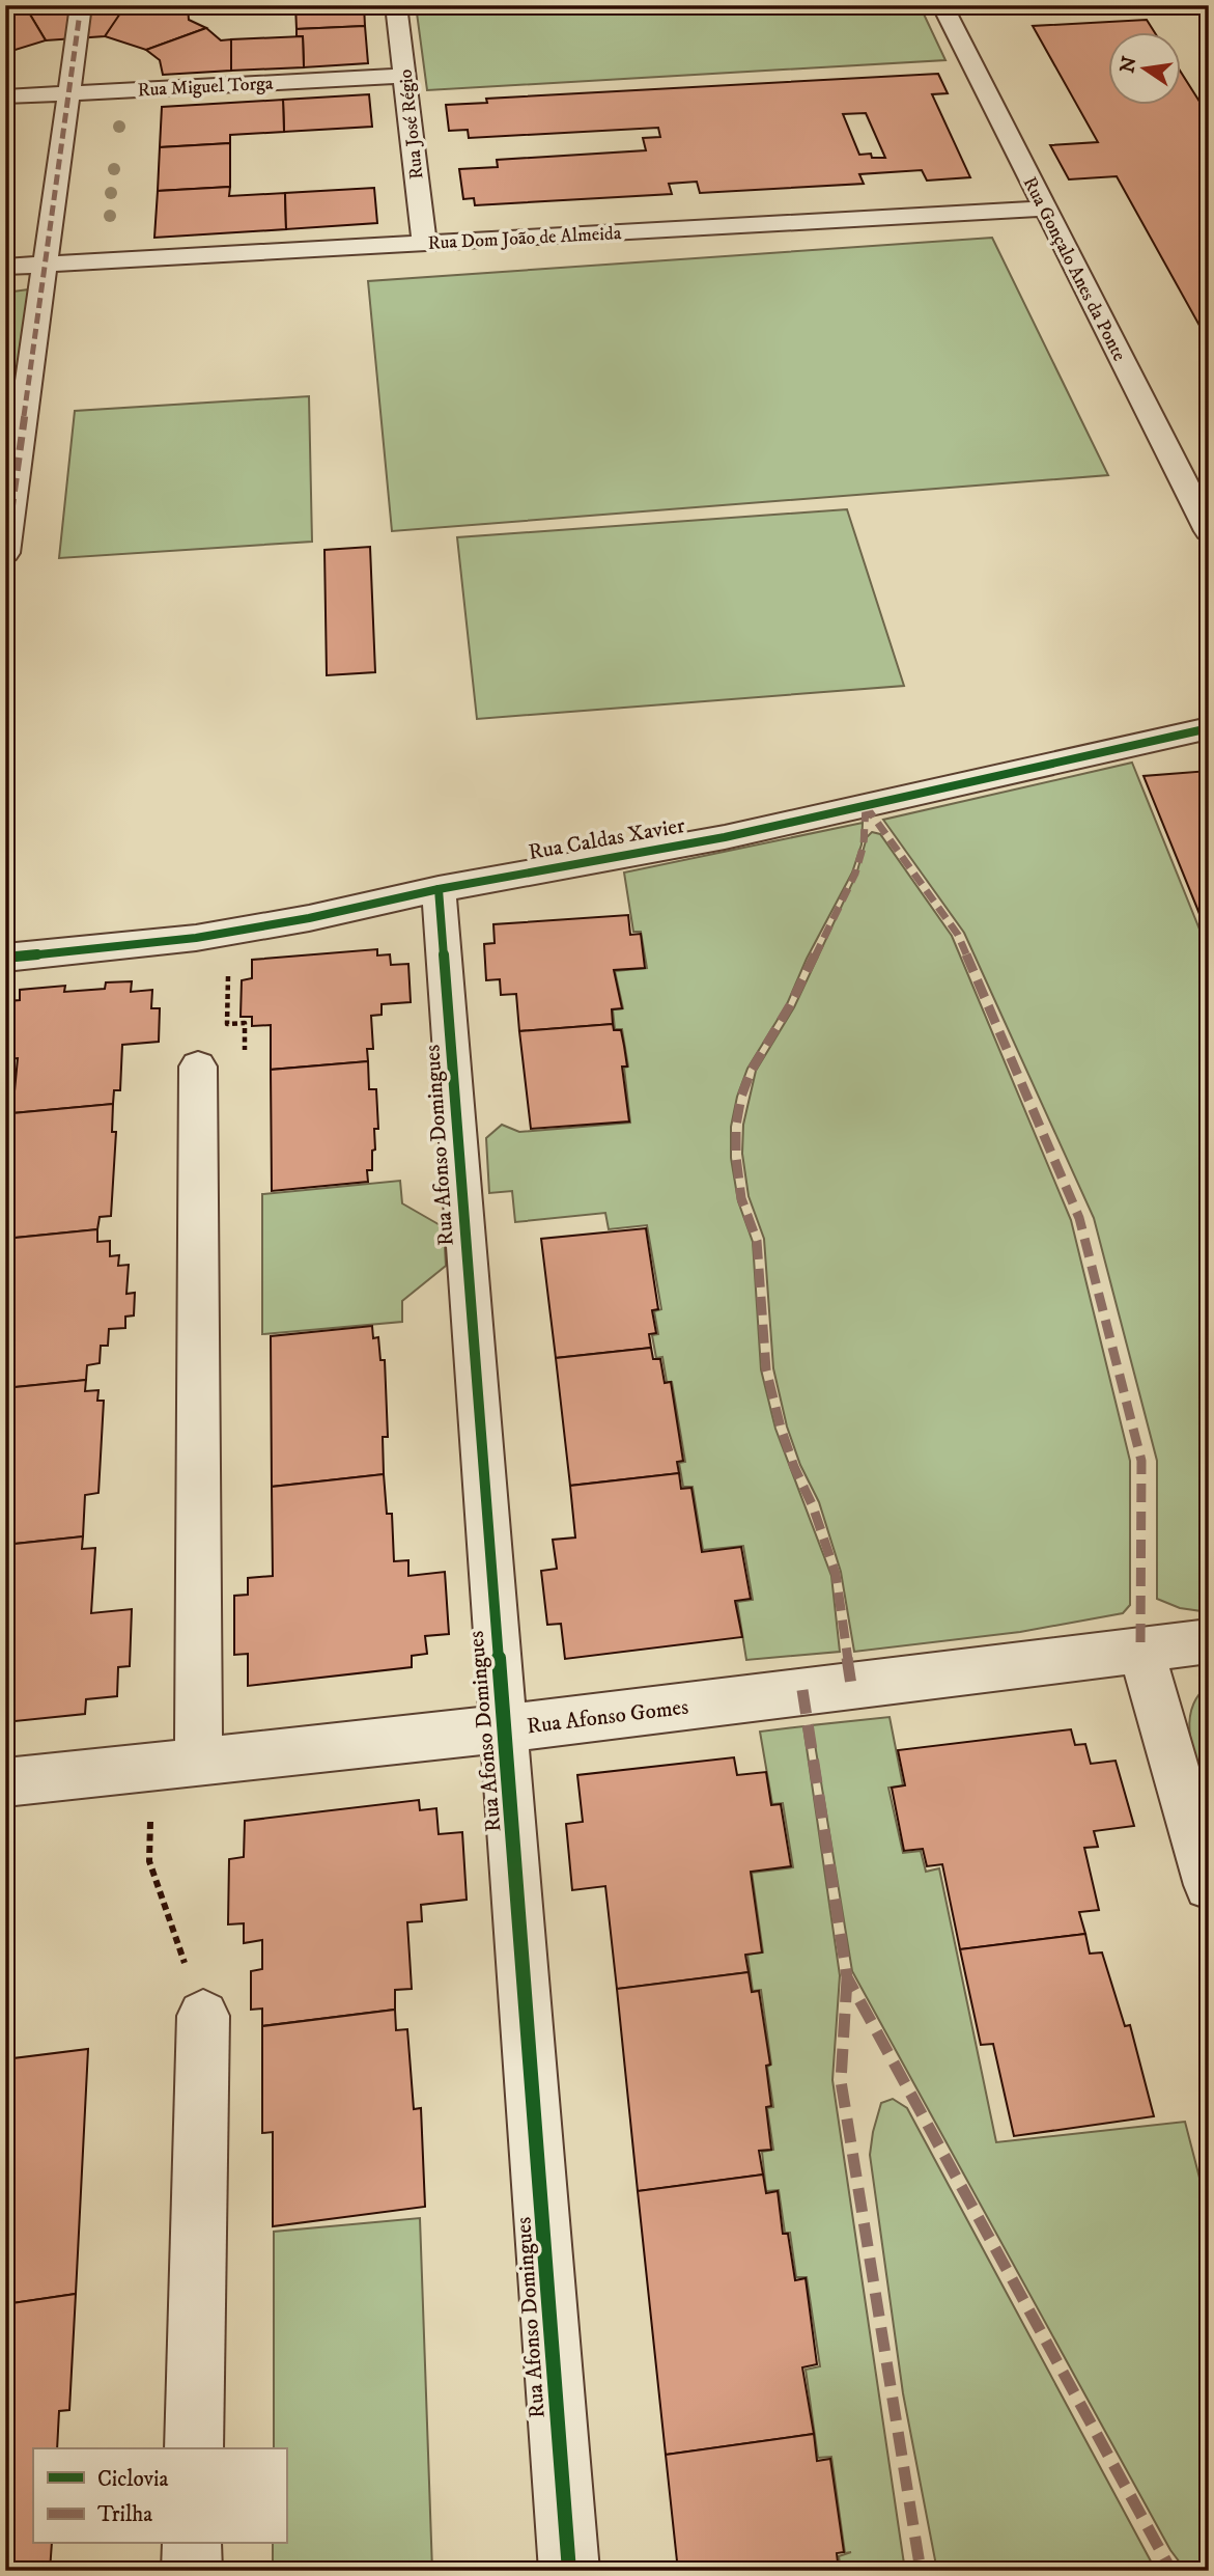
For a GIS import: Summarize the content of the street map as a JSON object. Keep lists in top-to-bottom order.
{
  "streets": {
    "street": [
      "Rua Miguel Torga",
      "Rua José Régio",
      "Rua Dom João de Almeida",
      "Rua Gonçalo Anes da Ponte",
      "Rua Caldas Xavier",
      "Rua Afonso Domingues",
      "Rua Afonso Gomes"
    ]
  },
  "crossings": [
    ["Rua Miguel Torga", "Rua José Régio"],
    ["Rua José Régio", "Rua Dom João de Almeida"],
    ["Rua Dom João de Almeida", "Rua Gonçalo Anes da Ponte"],
    ["Rua Caldas Xavier", "Rua Afonso Domingues"],
    ["Rua Afonso Domingues", "Rua Afonso Gomes"]
  ],
  "legend": ["Ciclovia", "Trilha"],
  "north": "left"
}
